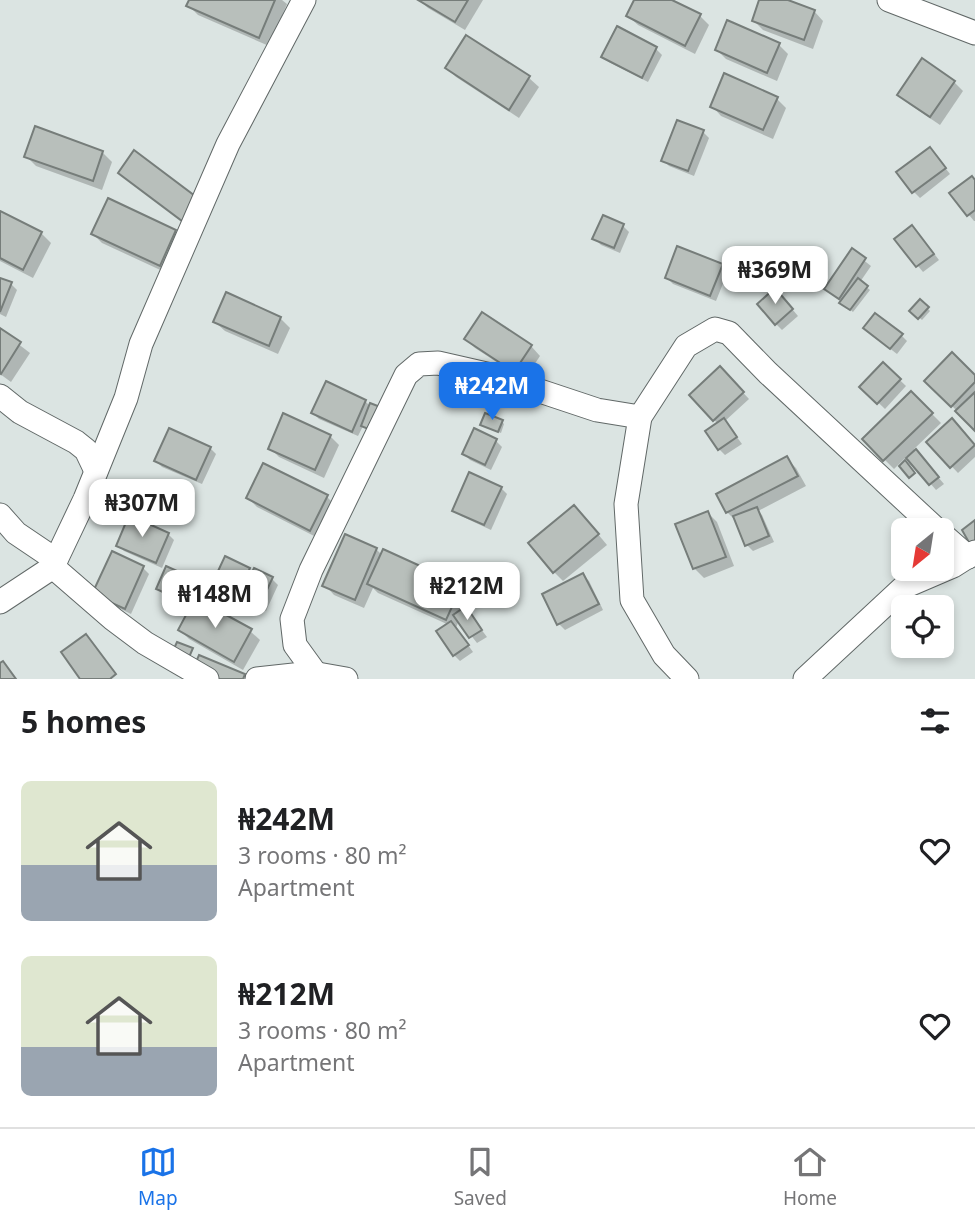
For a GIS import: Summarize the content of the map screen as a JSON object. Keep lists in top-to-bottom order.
{
  "north": "bottom left",
  "page": {
    "price": [
      "₦369M",
      "₦242M",
      "₦307M",
      "₦212M",
      "₦148M"
    ],
    "heading": "5 homes",
    "list": [
      {
        "name": "₦242M",
        "note": "3 rooms · 80 m² · Apartment"
      },
      {
        "name": "₦212M",
        "note": "3 rooms · 80 m² · Apartment"
      }
    ],
    "tabs": ["Map", "Saved", "Home"]
  }
}
